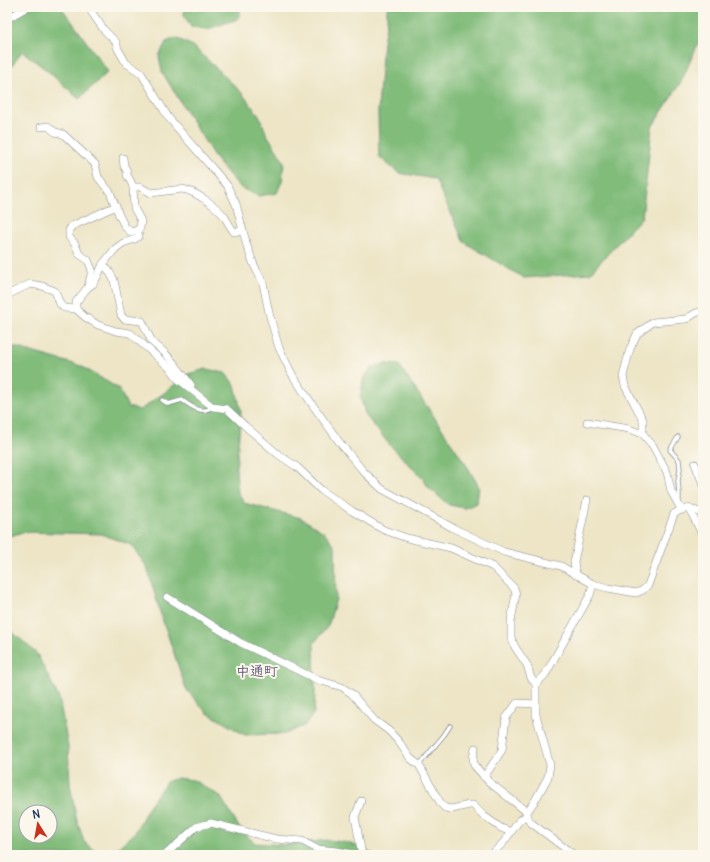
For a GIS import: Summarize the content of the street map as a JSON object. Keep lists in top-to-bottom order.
{
  "districts": ["中通町"],
  "north": "top"
}
